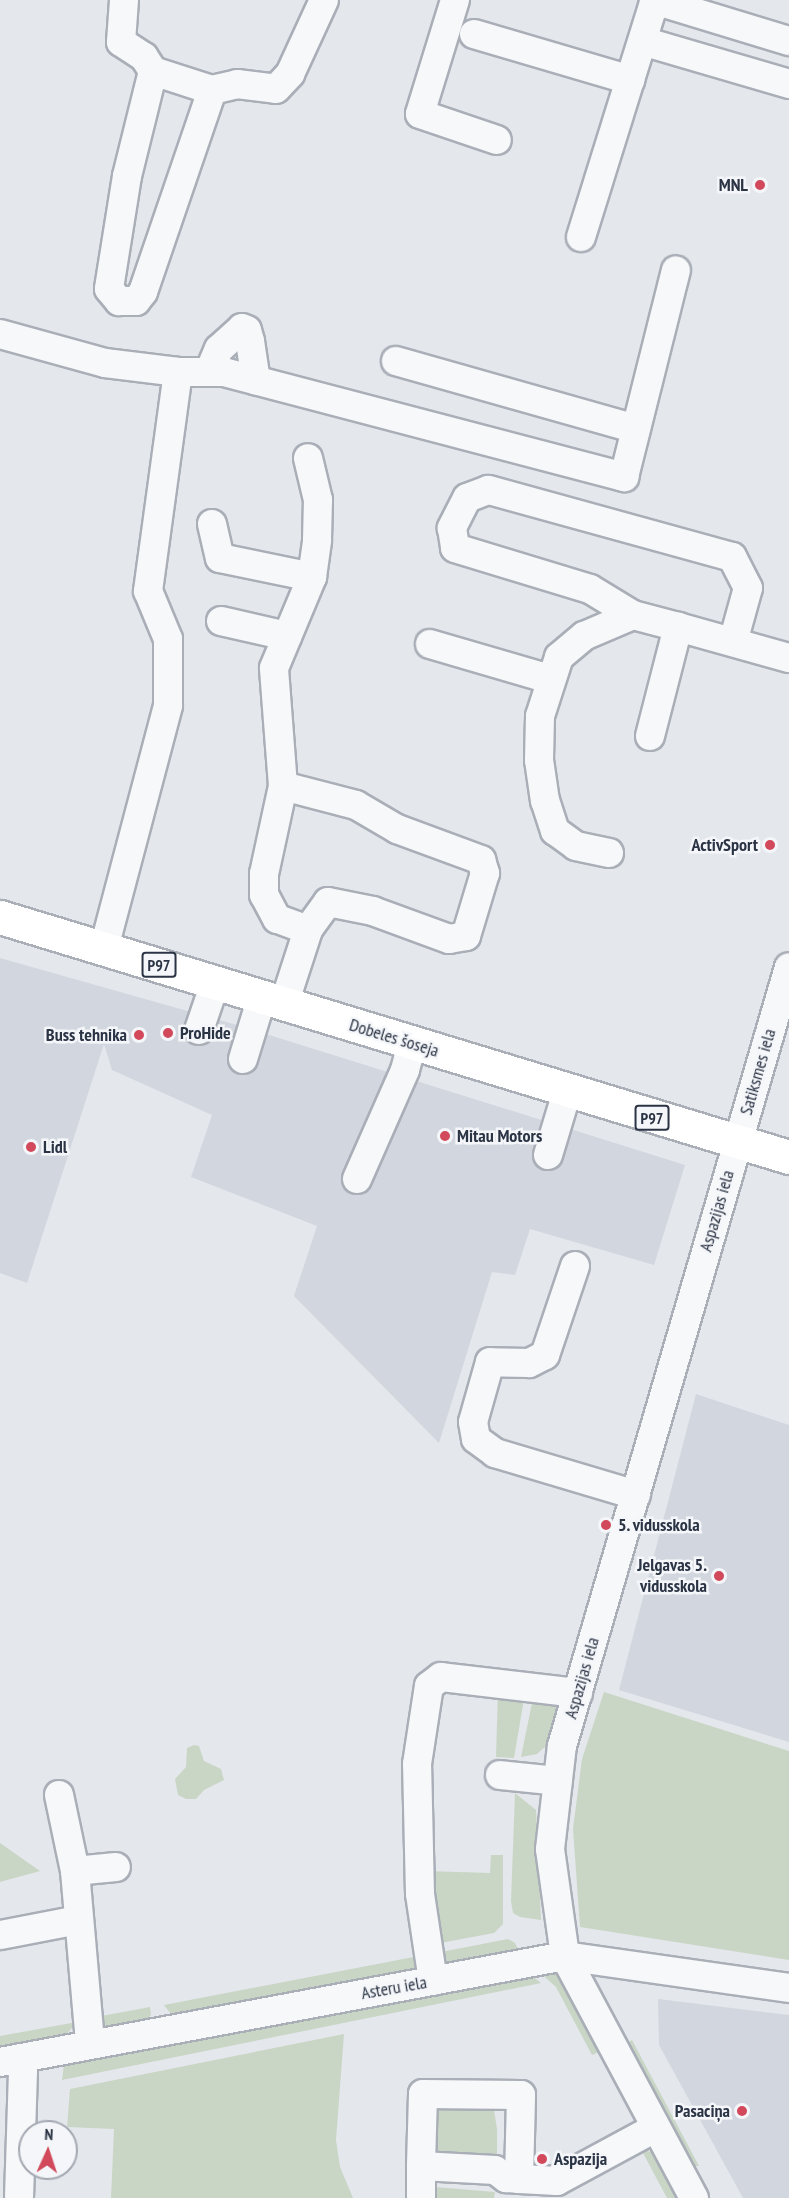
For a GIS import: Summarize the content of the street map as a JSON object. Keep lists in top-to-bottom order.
{
  "streets": {
    "main road": ["P97", "Dobeles šoseja"],
    "street": ["Satiksmes iela", "Aspazijas iela", "Asteru iela"]
  },
  "crossings": [
    ["Dobeles šoseja", "Satiksmes iela"],
    ["Dobeles šoseja", "Aspazijas iela"],
    ["Satiksmes iela", "Aspazijas iela"],
    ["Aspazijas iela", "Asteru iela"]
  ],
  "places": [
    "MNL",
    "ActivSport",
    "ProHide",
    "Buss tehnika",
    "Mitau Motors",
    "Lidl",
    "5. vidusskola",
    "Jelgavas 5. vidusskola",
    "Pasaciņa",
    "Aspazija"
  ],
  "north": "top"
}
